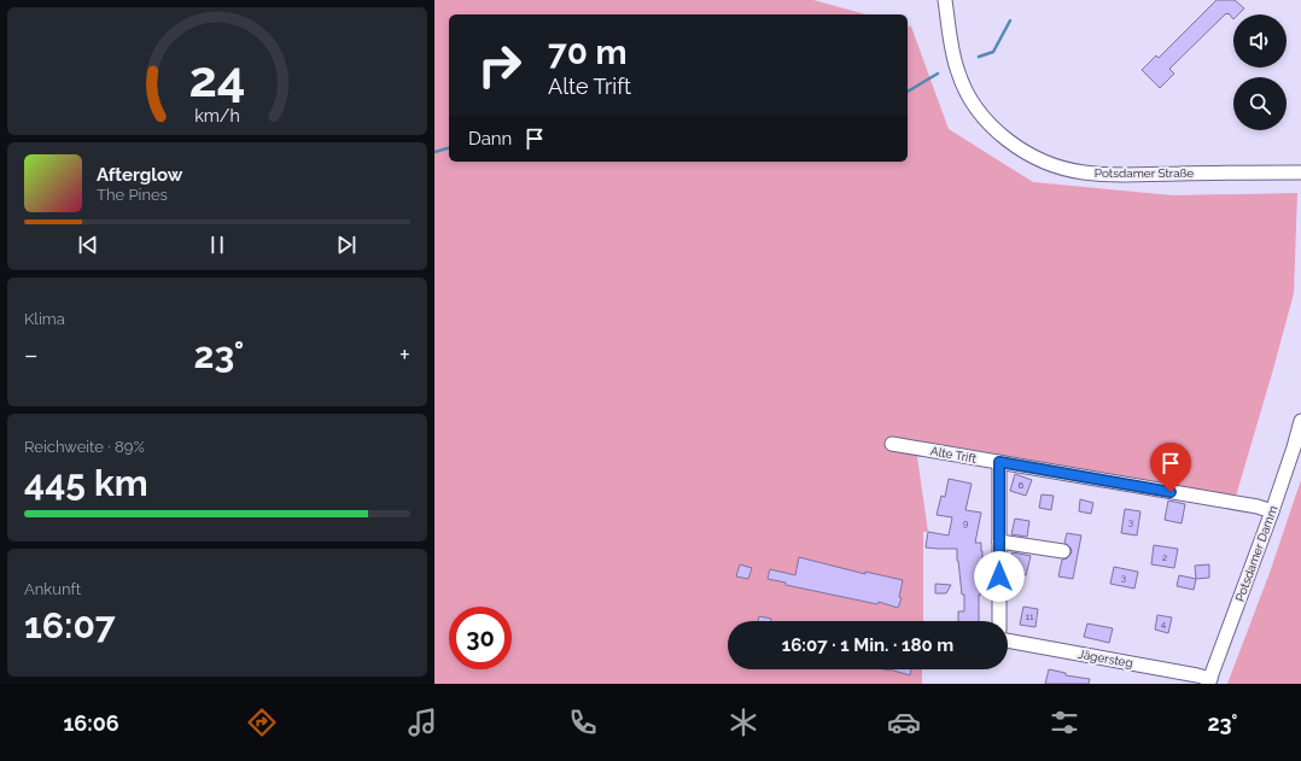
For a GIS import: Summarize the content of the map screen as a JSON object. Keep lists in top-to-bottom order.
{
  "streets": {
    "street": [
      "Potsdamer Straße",
      "Alte Trift",
      "Potsdamer Damm",
      "Jägersteg"
    ]
  },
  "crossings": [
    ["Alte Trift", "Potsdamer Damm"],
    ["Potsdamer Damm", "Jägersteg"]
  ],
  "house_numbers": [
    "6",
    "3",
    "9",
    "2",
    "3",
    "11",
    "4"
  ],
  "page": {
    "turn": ["70 m", "Alte Trift"],
    "then": "Dann",
    "song": ["Afterglow", "The Pines"],
    "tile": [
      "Klima",
      ["Reichweite · 89%", "445 km"],
      ["Ankunft", "16:07"]
    ],
    "heat": ["−", "23°", "+"],
    "limit": "30",
    "trip": "16:07 · 1 Min. · 180 m",
    "tabs": ["16:06", "23°"],
    "gauge": ["24", "km/h"]
  }
}
